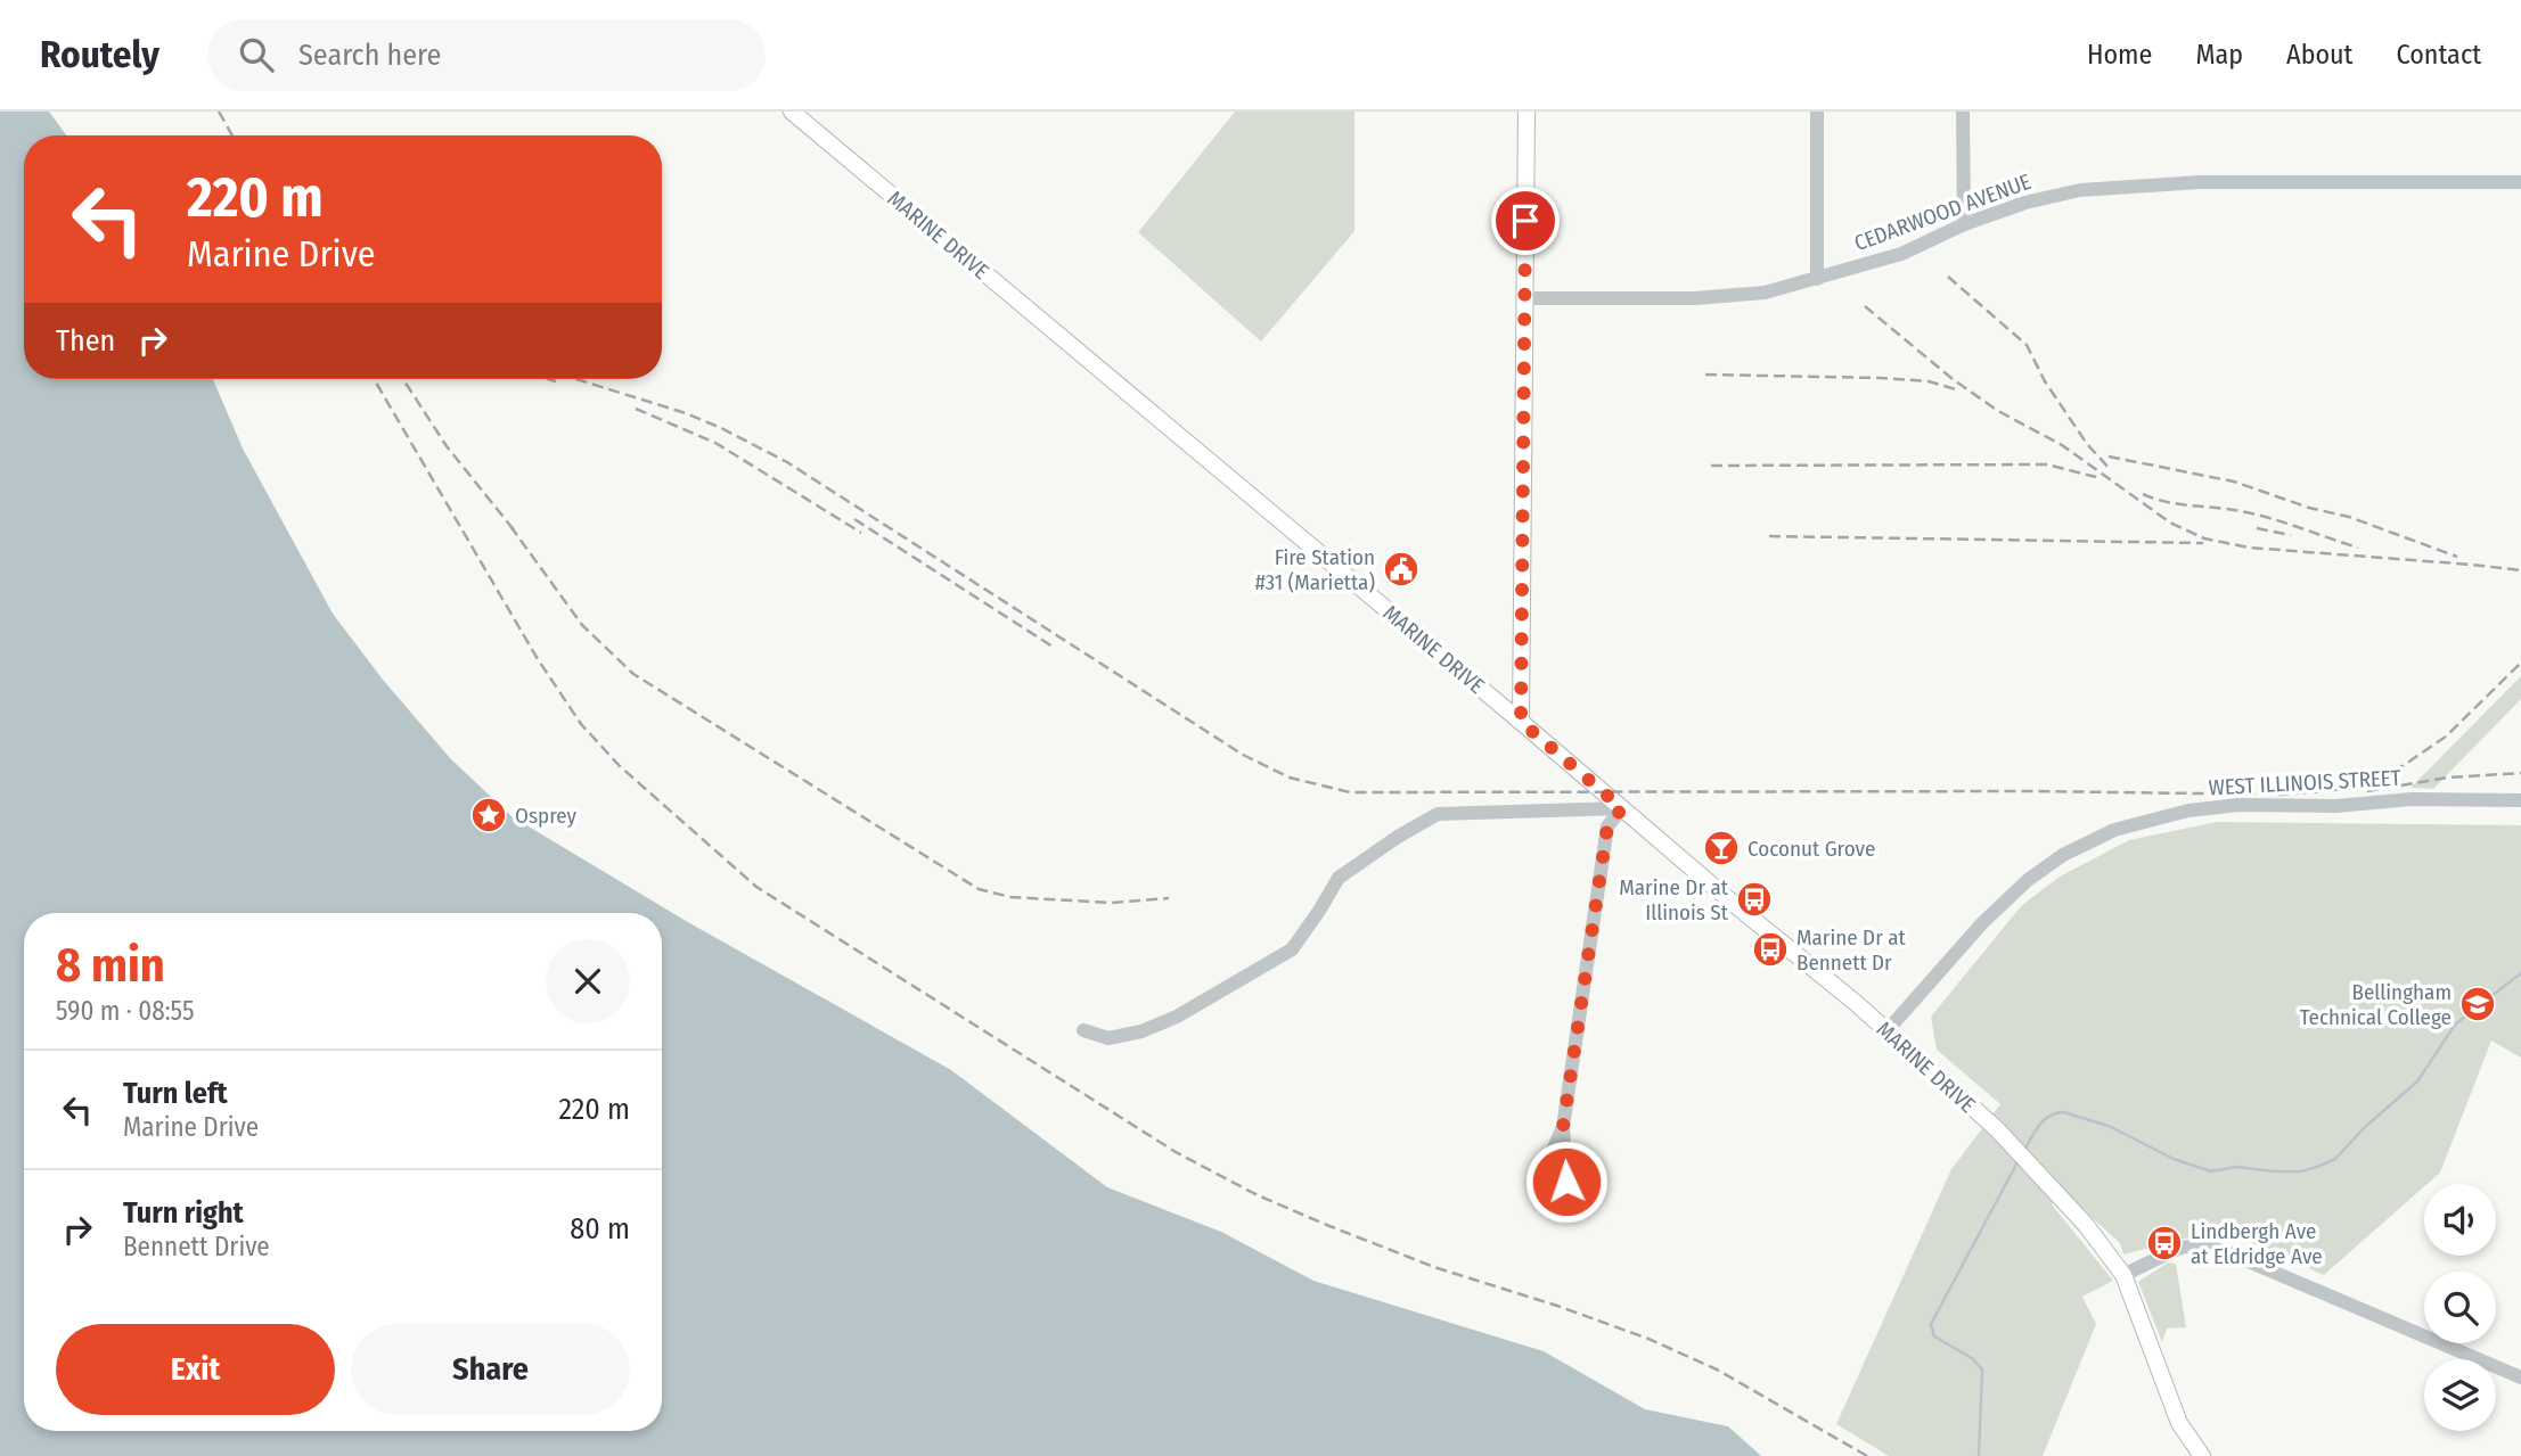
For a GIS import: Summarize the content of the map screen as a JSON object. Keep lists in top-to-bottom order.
{
  "streets": {
    "main road": ["MARINE DRIVE"],
    "street": ["CEDARWOOD AVENUE", "WEST ILLINOIS STREET"]
  },
  "crossings": [
    ["MARINE DRIVE", "WEST ILLINOIS STREET"]
  ],
  "places": {
    "public building": ["Fire Station #31 (Marietta)"],
    "place": ["Osprey"],
    "bar": ["Coconut Grove"],
    "bus stop": ["Marine Dr at Illinois St", "Marine Dr at Bennett Dr", "Lindbergh Ave at Eldridge Ave"],
    "school or university": ["Bellingham Technical College"]
  },
  "page": {
    "header": "Routely",
    "search": "Search here",
    "nav": [
      "Home",
      "Map",
      "About",
      "Contact"
    ],
    "turn": ["220 m", "Marine Drive"],
    "then": "Then",
    "heading": ["8 min", "590 m · 08:55"],
    "list": [
      {
        "name": "Turn left",
        "note": "Marine Drive",
        "value": "220 m"
      },
      {
        "name": "Turn right",
        "note": "Bennett Drive",
        "value": "80 m"
      }
    ],
    "buttons": ["Exit", "Share"]
  }
}
